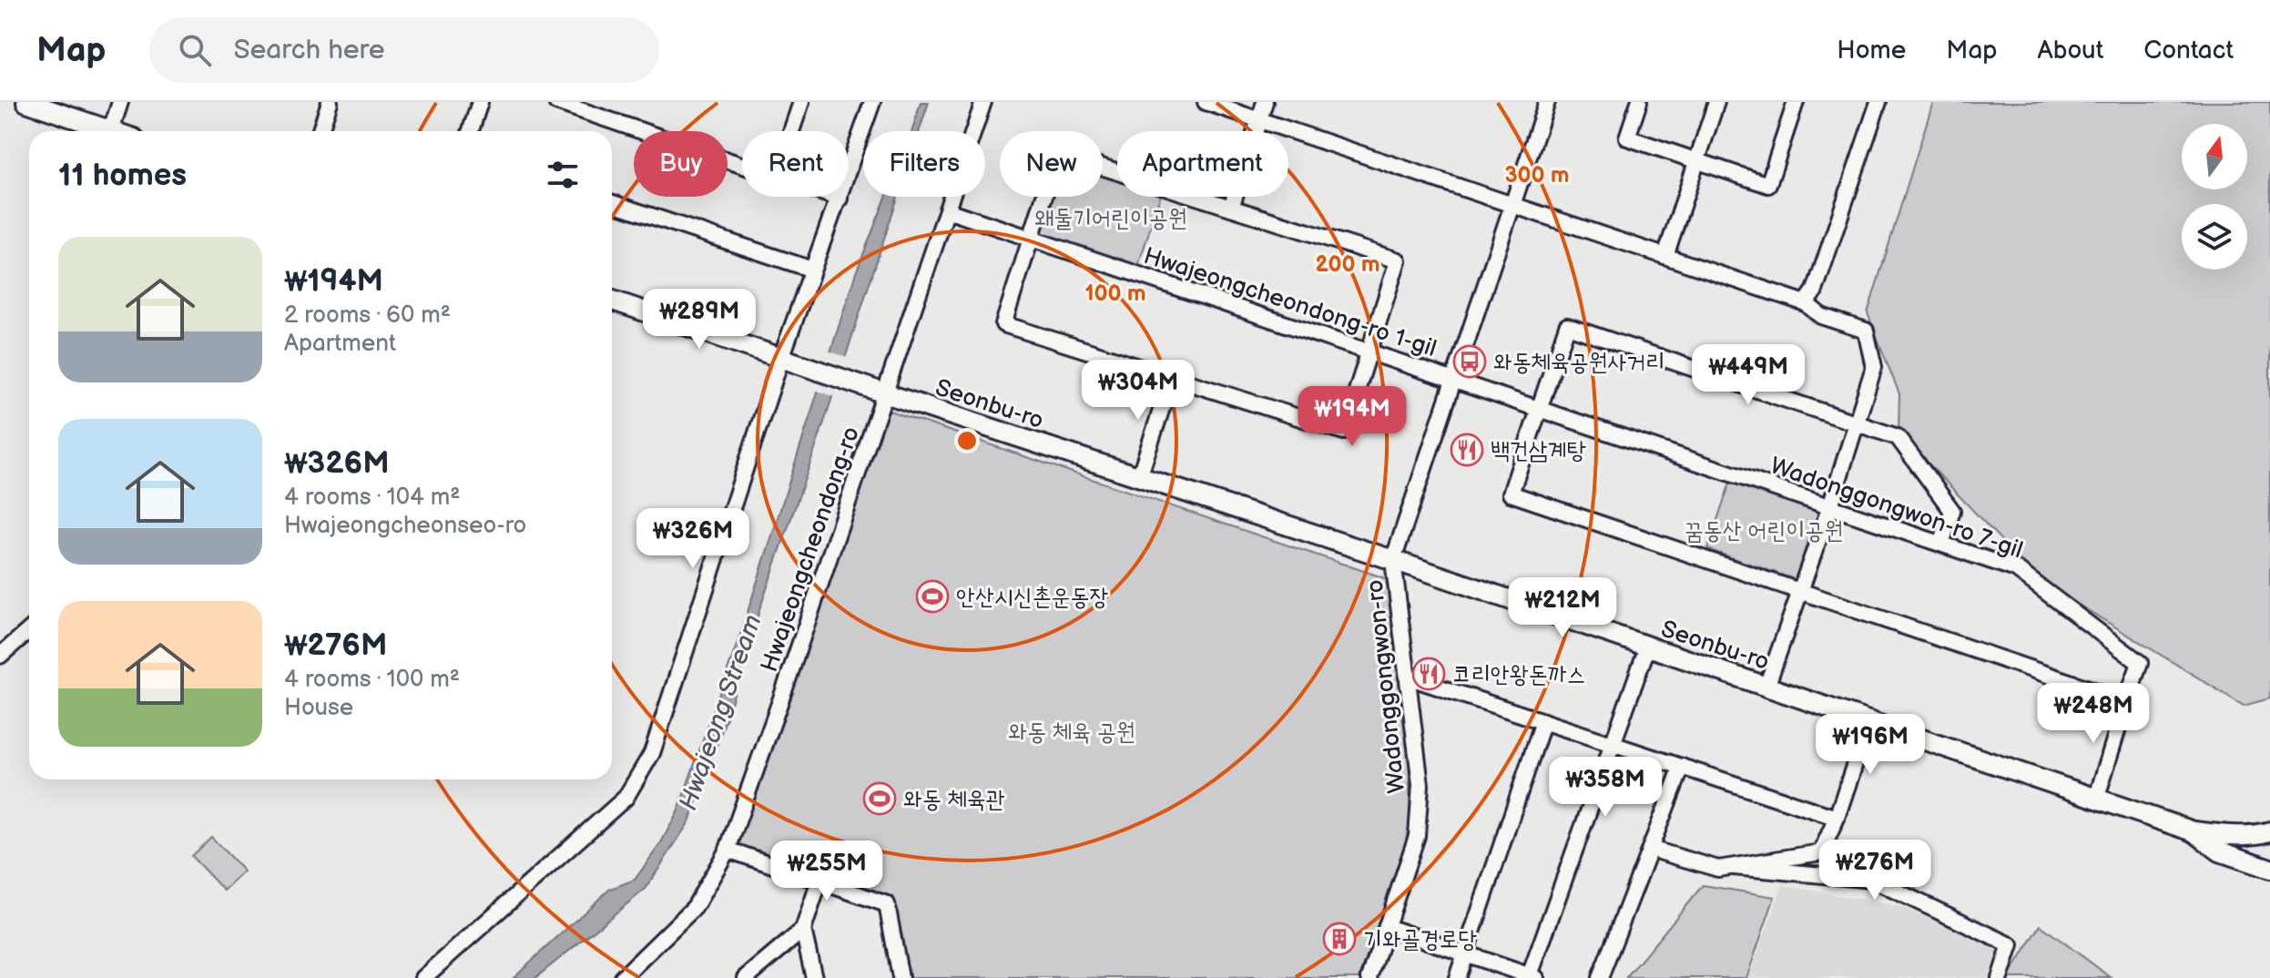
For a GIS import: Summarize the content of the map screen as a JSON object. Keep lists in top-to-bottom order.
{
  "streets": {
    "main road": ["Seonbu-ro"],
    "street": [
      "Hwajeongcheondong-ro 1-gil",
      "Wadonggongwon-ro 7-gil",
      "Hwajeongcheondong-ro",
      "Wadonggongwon-ro"
    ]
  },
  "crossings": [
    ["Hwajeongcheondong-ro 1-gil", "Wadonggongwon-ro 7-gil"],
    ["Hwajeongcheondong-ro 1-gil", "Hwajeongcheondong-ro"],
    ["Hwajeongcheondong-ro 1-gil", "Wadonggongwon-ro"],
    ["Seonbu-ro", "Hwajeongcheondong-ro"],
    ["Seonbu-ro", "Wadonggongwon-ro"],
    ["Wadonggongwon-ro 7-gil", "Wadonggongwon-ro"]
  ],
  "water": ["Hwajeong Stream"],
  "parks": ["왜둘기어린이공원", "꿈동산 어린이공원", "와동 체육 공원"],
  "places": {
    "bus stop": ["와동체육공원사거리"],
    "restaurant": ["백건삼계탕", "코리안왕돈까스"],
    "sports": ["안산시신촌운동장", "와동 체육관"],
    "building": ["기와골경로당"]
  },
  "north": "top",
  "page": {
    "header": "Map",
    "search": "Search here",
    "nav": [
      "Home",
      "Map",
      "About",
      "Contact"
    ],
    "chip": [
      "Buy",
      "Rent",
      "Filters",
      "New",
      "Apartment"
    ],
    "heading": "11 homes",
    "list": [
      {
        "name": "₩194M",
        "note": "2 rooms · 60 m² · Apartment"
      },
      {
        "name": "₩326M",
        "note": "4 rooms · 104 m² · Hwajeongcheonseo-ro"
      },
      {
        "name": "₩276M",
        "note": "4 rooms · 100 m² · House"
      }
    ],
    "price": [
      "₩289M",
      "₩449M",
      "₩304M",
      "₩194M",
      "₩326M",
      "₩212M",
      "₩248M",
      "₩196M",
      "₩358M",
      "₩276M",
      "₩255M"
    ]
  },
  "rings": ["300 m", "200 m", "100 m"]
}
